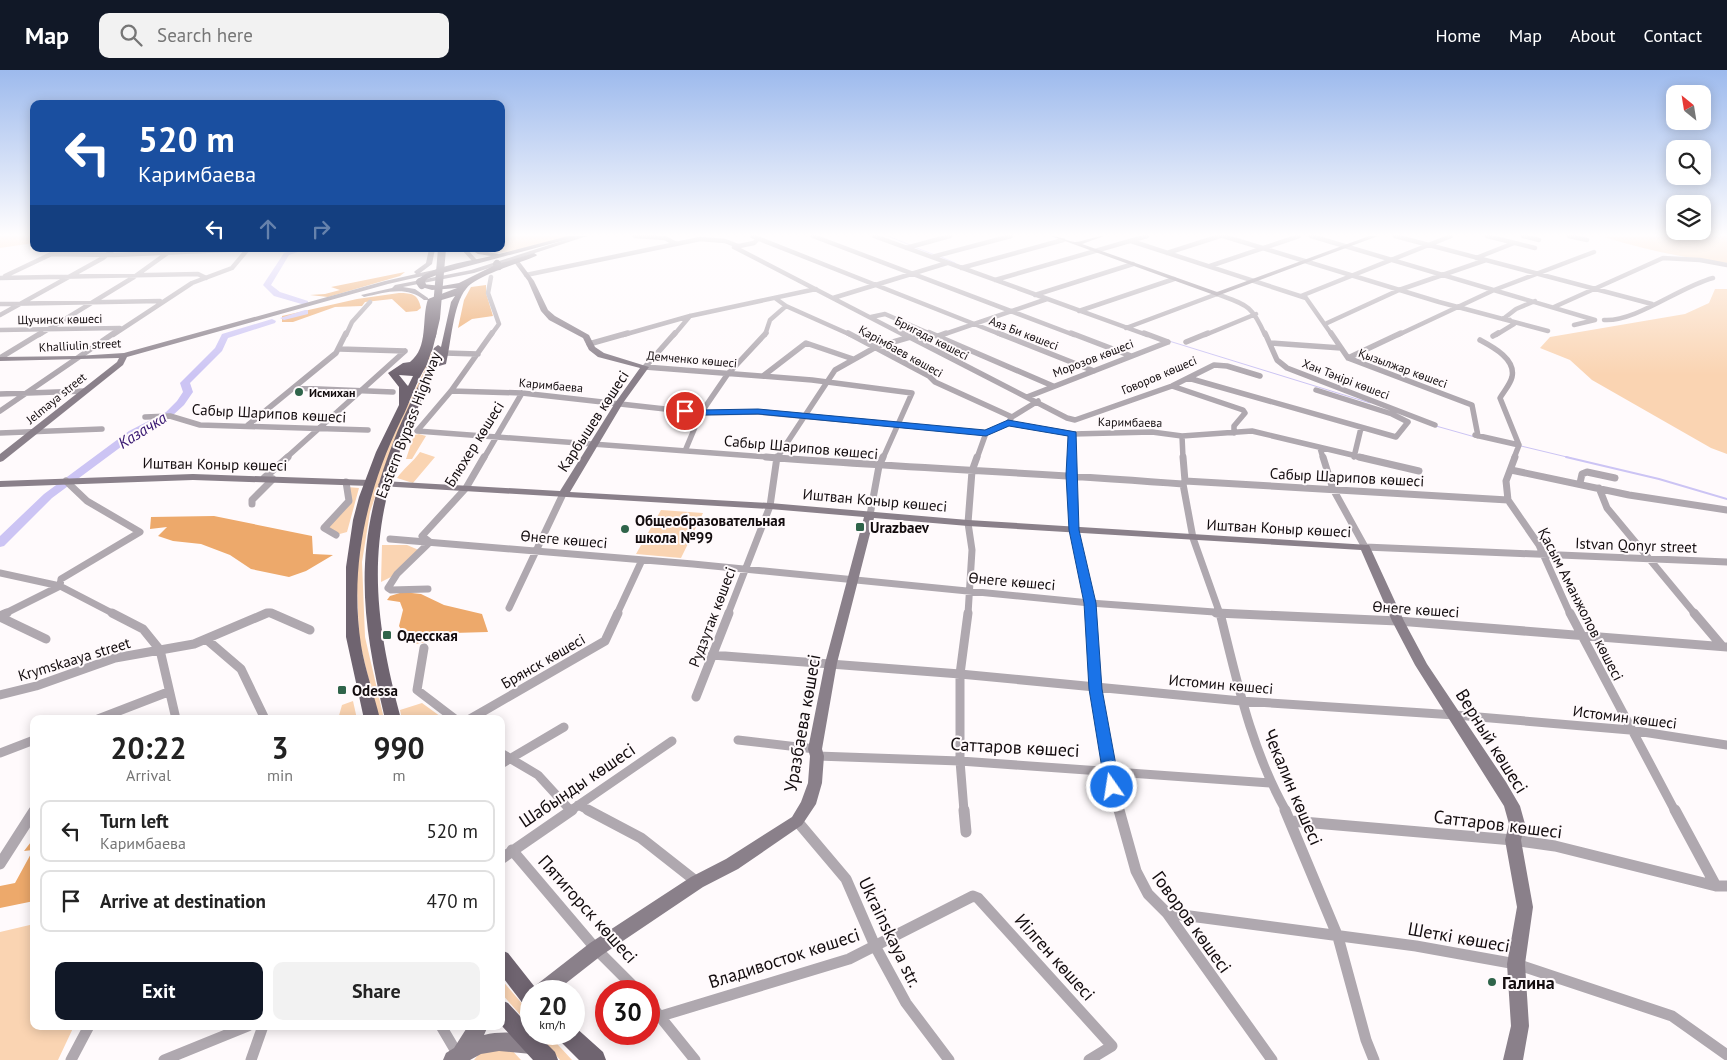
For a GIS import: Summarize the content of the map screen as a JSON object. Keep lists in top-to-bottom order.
{
  "streets": {
    "main road": ["Eastern Bypass Highway"],
    "street": [
      "Щучинск көшесі",
      "Аяз Би көшесі",
      "Бригада көшесі",
      "Khalliulin street",
      "Қарімбаев көшесі",
      "Морозов көшесі",
      "Демченко көшесі",
      "Қызылжар көшесі",
      "Говоров көшесі",
      "Хан Тәңірі көшесі",
      "Каримбаева",
      "Jelmaya street",
      "Сабыр Шарипов көшесі",
      "Карбышев көшесі",
      "Блюхер көшесі",
      "Иштван Коныр көшесі",
      "Өнеге көшесі",
      "Istvan Qonyr street",
      "Қасым Аманжолов көшесі",
      "Рудзутак көшесі",
      "Krymskaaya street",
      "Брянск көшесі",
      "Истомин көшесі",
      "Уразбаева көшесі",
      "Верный көшесі",
      "Саттаров көшесі",
      "Шабынды көшесі",
      "Чекалин көшесі",
      "Пятигорск көшесі",
      "Ukrainskaya str.",
      "Шеткі көшесі",
      "Иілген көшесі",
      "Владивосток көшесі"
    ]
  },
  "crossings": [
    ["Аяз Би көшесі", "Морозов көшесі"],
    ["Бригада көшесі", "Морозов көшесі"],
    ["Бригада көшесі", "Говоров көшесі"],
    ["Бригада көшесі", "Рудзутак көшесі"],
    ["Khalliulin street", "Jelmaya street"],
    ["Қарімбаев көшесі", "Каримбаева"],
    ["Қарімбаев көшесі", "Рудзутак көшесі"],
    ["Демченко көшесі", "Карбышев көшесі"],
    ["Демченко көшесі", "Рудзутак көшесі"],
    ["Демченко көшесі", "Уразбаева көшесі"],
    ["Говоров көшесі", "Каримбаева"],
    ["Говоров көшесі", "Сабыр Шарипов көшесі"],
    ["Говоров көшесі", "Иштван Коныр көшесі"],
    ["Говоров көшесі", "Өнеге көшесі"],
    ["Говоров көшесі", "Истомин көшесі"],
    ["Говоров көшесі", "Саттаров көшесі"],
    ["Говоров көшесі", "Шеткі көшесі"],
    ["Каримбаева", "Сабыр Шарипов көшесі"],
    ["Каримбаева", "Карбышев көшесі"],
    ["Каримбаева", "Блюхер көшесі"],
    ["Каримбаева", "Рудзутак көшесі"],
    ["Каримбаева", "Уразбаева көшесі"],
    ["Каримбаева", "Чекалин көшесі"],
    ["Сабыр Шарипов көшесі", "Карбышев көшесі"],
    ["Сабыр Шарипов көшесі", "Блюхер көшесі"],
    ["Сабыр Шарипов көшесі", "Қасым Аманжолов көшесі"],
    ["Сабыр Шарипов көшесі", "Рудзутак көшесі"],
    ["Сабыр Шарипов көшесі", "Уразбаева көшесі"],
    ["Сабыр Шарипов көшесі", "Чекалин көшесі"],
    ["Карбышев көшесі", "Иштван Коныр көшесі"],
    ["Карбышев көшесі", "Өнеге көшесі"],
    ["Eastern Bypass Highway", "Иштван Коныр көшесі"],
    ["Блюхер көшесі", "Иштван Коныр көшесі"],
    ["Блюхер көшесі", "Өнеге көшесі"],
    ["Иштван Коныр көшесі", "Istvan Qonyr street"],
    ["Иштван Коныр көшесі", "Рудзутак көшесі"],
    ["Иштван Коныр көшесі", "Уразбаева көшесі"],
    ["Иштван Коныр көшесі", "Верный көшесі"],
    ["Иштван Коныр көшесі", "Чекалин көшесі"],
    ["Өнеге көшесі", "Қасым Аманжолов көшесі"],
    ["Өнеге көшесі", "Рудзутак көшесі"],
    ["Өнеге көшесі", "Брянск көшесі"],
    ["Өнеге көшесі", "Уразбаева көшесі"],
    ["Өнеге көшесі", "Верный көшесі"],
    ["Өнеге көшесі", "Чекалин көшесі"],
    ["Istvan Qonyr street", "Қасым Аманжолов көшесі"],
    ["Istvan Qonyr street", "Верный көшесі"],
    ["Қасым Аманжолов көшесі", "Истомин көшесі"],
    ["Қасым Аманжолов көшесі", "Саттаров көшесі"],
    ["Рудзутак көшесі", "Истомин көшесі"],
    ["Истомин көшесі", "Уразбаева көшесі"],
    ["Истомин көшесі", "Верный көшесі"],
    ["Истомин көшесі", "Чекалин көшесі"],
    ["Уразбаева көшесі", "Саттаров көшесі"],
    ["Уразбаева көшесі", "Пятигорск көшесі"],
    ["Уразбаева көшесі", "Ukrainskaya str."],
    ["Верный көшесі", "Саттаров көшесі"],
    ["Верный көшесі", "Шеткі көшесі"],
    ["Саттаров көшесі", "Чекалин көшесі"],
    ["Шабынды көшесі", "Пятигорск көшесі"],
    ["Чекалин көшесі", "Шеткі көшесі"],
    ["Ukrainskaya str.", "Владивосток көшесі"],
    ["Иілген көшесі", "Владивосток көшесі"]
  ],
  "water": ["Казачка"],
  "places": {
    "other": ["Исмихан", "Общеобразовательная школа №99", "Галина"],
    "transit": ["Urazbaev", "Одесская", "Odessa"]
  },
  "north": "top left",
  "page": {
    "header": "Map",
    "search": "Search here",
    "nav": [
      "Home",
      "Map",
      "About",
      "Contact"
    ],
    "turn": ["520 m", "Каримбаева"],
    "eta": [
      "20:22",
      "Arrival",
      "3",
      "min",
      "990",
      "m"
    ],
    "list": [
      {
        "name": "Turn left",
        "note": "Каримбаева",
        "value": "520 m"
      },
      {
        "name": "Arrive at destination",
        "value": "470 m"
      }
    ],
    "buttons": ["Exit", "Share"],
    "speed": "20 km/h",
    "limit": "30"
  }
}
